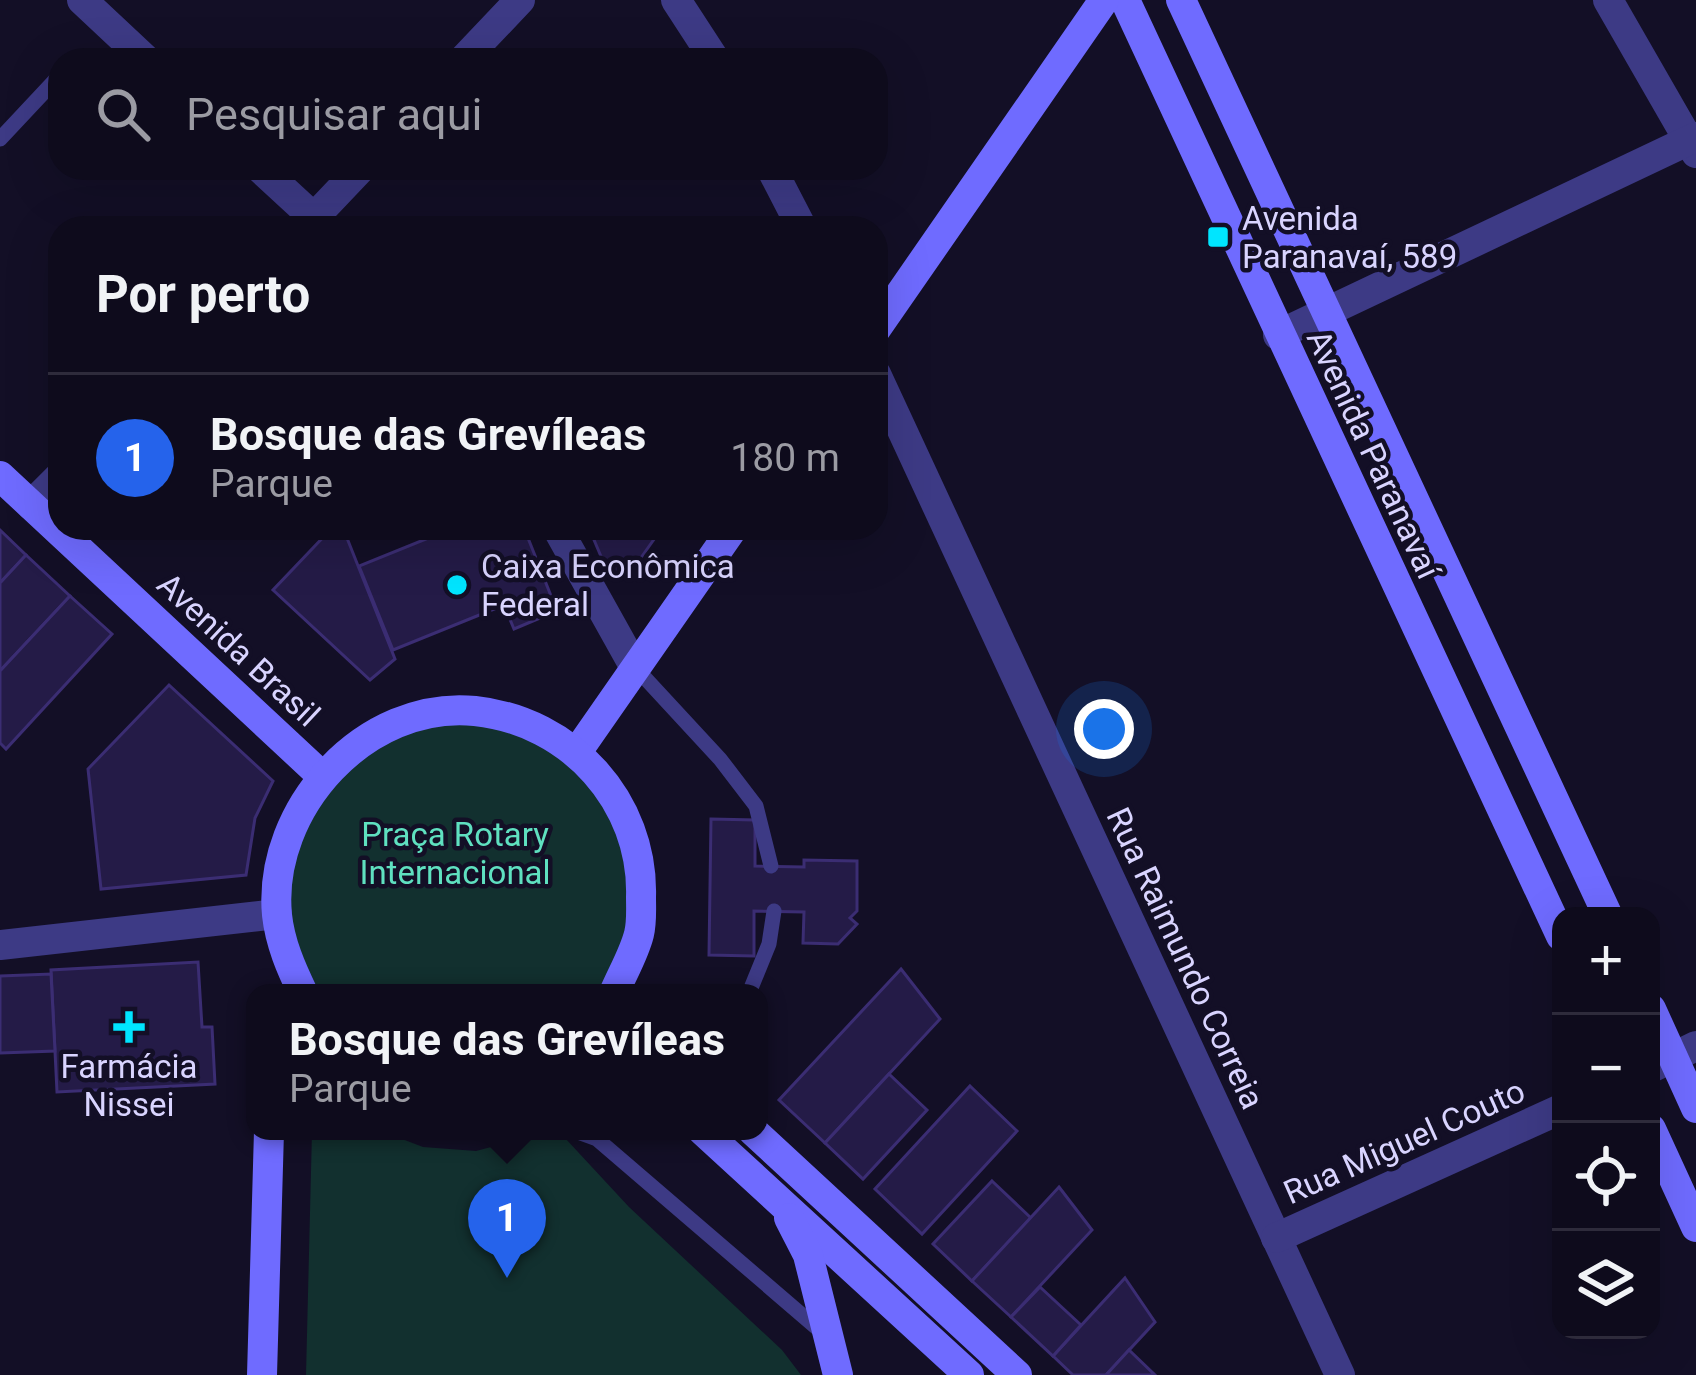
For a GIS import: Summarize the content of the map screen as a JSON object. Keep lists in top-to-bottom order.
{
  "streets": {
    "main road": ["Avenida Paranavaí", "Avenida Brasil"],
    "street": ["Rua Raimundo Correia", "Rua Miguel Couto"]
  },
  "crossings": [
    ["Rua Raimundo Correia", "Rua Miguel Couto"]
  ],
  "parks": ["Praça Rotary Internacional"],
  "places": {
    "transit": ["Avenida Paranavaí, 589"],
    "other": ["Caixa Econômica Federal"],
    "health": ["Farmácia Nissei"]
  },
  "page": {
    "search": "Pesquisar aqui",
    "heading": "Por perto",
    "list": [
      {
        "mark": "1",
        "name": "Bosque das Grevíleas",
        "note": "Parque",
        "value": "180 m"
      }
    ],
    "map_buttons": ["+", "−"],
    "popup": ["Bosque das Grevíleas", "Parque"],
    "pins": "1"
  }
}
